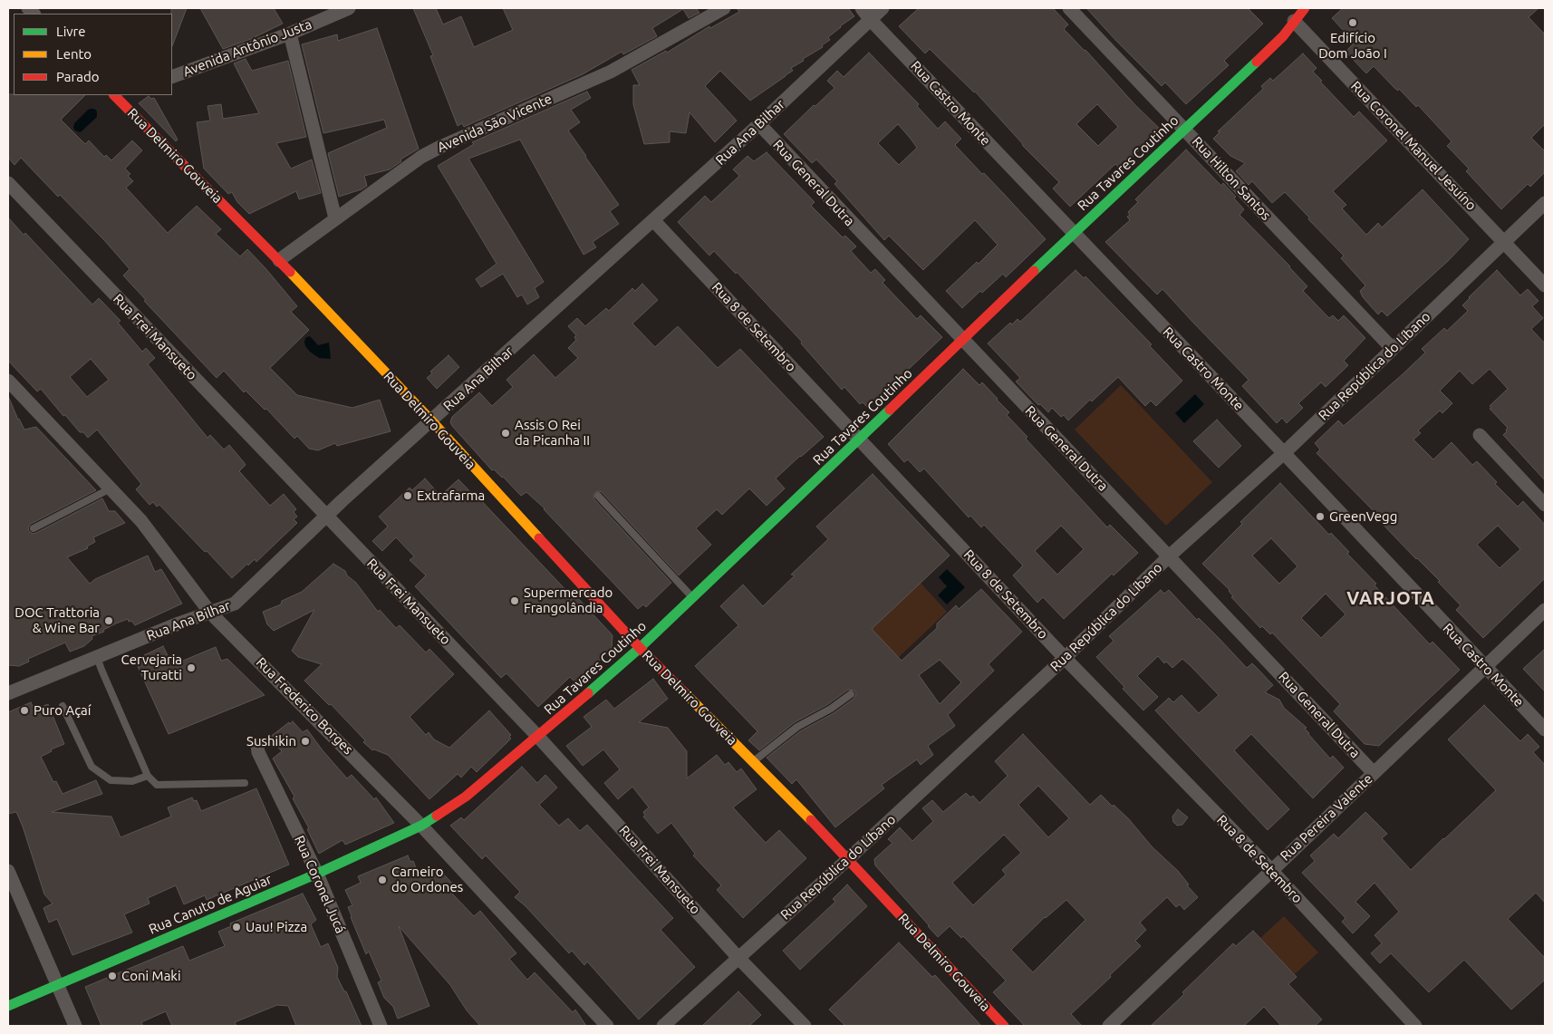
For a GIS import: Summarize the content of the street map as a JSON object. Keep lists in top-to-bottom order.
{
  "streets": {
    "street": [
      "Avenida Antônio Justa",
      "Rua Castro Monte",
      "Avenida São Vicente",
      "Rua Ana Bilhar",
      "Rua Coronel Manuel Jesuíno",
      "Rua Delmiro Gouveia",
      "Rua Tavares Coutinho",
      "Rua Hilton Santos",
      "Rua General Dutra",
      "Rua 8 de Setembro",
      "Rua Frei Mansueto",
      "Rua República do Líbano",
      "Rua Frederico Borges",
      "Rua Pereira Valente",
      "Rua Coronel Jucá",
      "Rua Canuto de Aguiar"
    ]
  },
  "crossings": [
    ["Rua Castro Monte", "Rua Ana Bilhar"],
    ["Rua Castro Monte", "Rua Tavares Coutinho"],
    ["Rua Castro Monte", "Rua República do Líbano"],
    ["Rua Castro Monte", "Rua Pereira Valente"],
    ["Avenida São Vicente", "Rua Delmiro Gouveia"],
    ["Rua Ana Bilhar", "Rua Delmiro Gouveia"],
    ["Rua Ana Bilhar", "Rua General Dutra"],
    ["Rua Ana Bilhar", "Rua 8 de Setembro"],
    ["Rua Ana Bilhar", "Rua Frei Mansueto"],
    ["Rua Ana Bilhar", "Rua Frederico Borges"],
    ["Rua Coronel Manuel Jesuíno", "Rua Tavares Coutinho"],
    ["Rua Coronel Manuel Jesuíno", "Rua República do Líbano"],
    ["Rua Delmiro Gouveia", "Rua Tavares Coutinho"],
    ["Rua Delmiro Gouveia", "Rua República do Líbano"],
    ["Rua Tavares Coutinho", "Rua Hilton Santos"],
    ["Rua Tavares Coutinho", "Rua General Dutra"],
    ["Rua Tavares Coutinho", "Rua 8 de Setembro"],
    ["Rua Tavares Coutinho", "Rua Frei Mansueto"],
    ["Rua Tavares Coutinho", "Rua Frederico Borges"],
    ["Rua Tavares Coutinho", "Rua Canuto de Aguiar"],
    ["Rua Hilton Santos", "Rua República do Líbano"],
    ["Rua General Dutra", "Rua República do Líbano"],
    ["Rua General Dutra", "Rua Pereira Valente"],
    ["Rua 8 de Setembro", "Rua República do Líbano"],
    ["Rua 8 de Setembro", "Rua Pereira Valente"],
    ["Rua Frei Mansueto", "Rua República do Líbano"],
    ["Rua Frederico Borges", "Rua Canuto de Aguiar"],
    ["Rua Coronel Jucá", "Rua Canuto de Aguiar"]
  ],
  "districts": ["VARJOTA"],
  "places": [
    "Edifício Dom João I",
    "Assis O Rei da Picanha II",
    "Extrafarma",
    "GreenVegg",
    "Supermercado Frangolândia",
    "DOC Trattoria & Wine Bar",
    "Cervejaria Turatti",
    "Puro Açaí",
    "Sushikin",
    "Carneiro do Ordones",
    "Uau! Pizza",
    "Coni Maki"
  ],
  "legend": ["Livre", "Lento", "Parado"]
}
